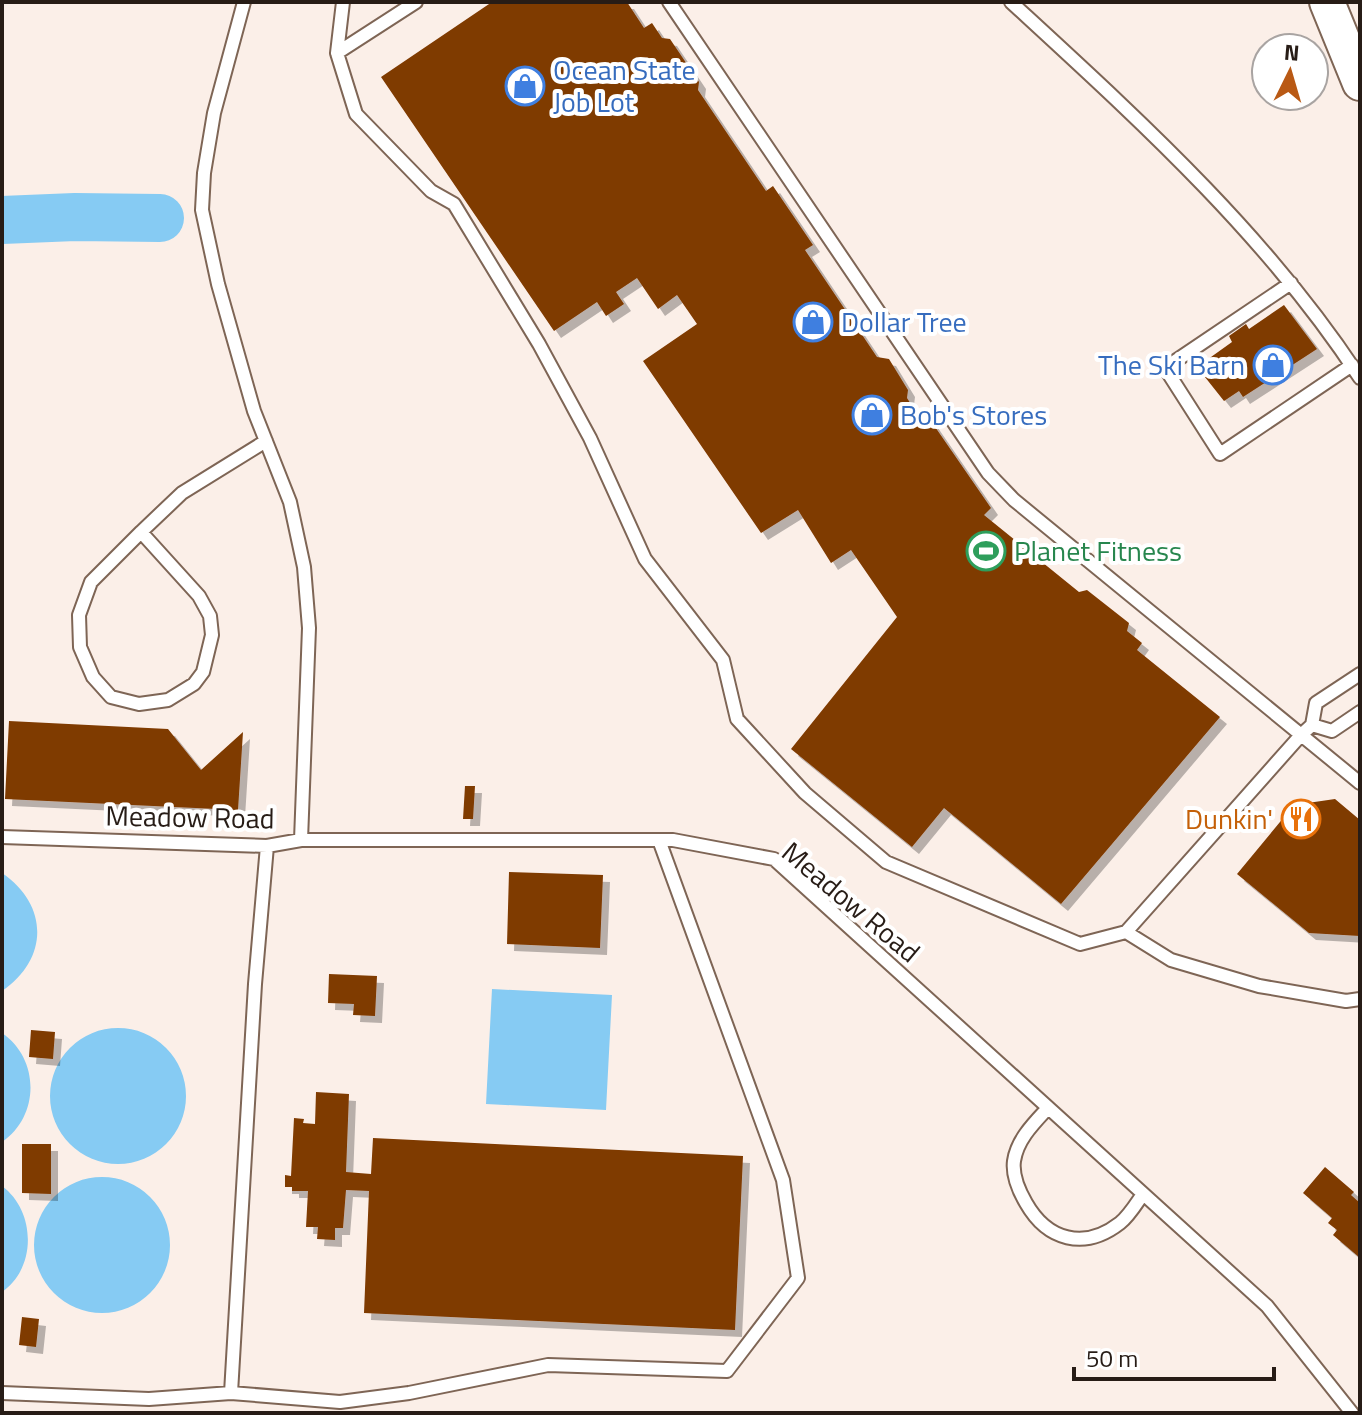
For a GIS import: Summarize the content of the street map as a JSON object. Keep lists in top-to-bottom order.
{
  "streets": {
    "lane": ["Meadow Road"]
  },
  "places": {
    "shop": [
      "Ocean State Job Lot",
      "Dollar Tree",
      "The Ski Barn",
      "Bob's Stores"
    ],
    "sports": ["Planet Fitness"],
    "restaurant": ["Dunkin'"]
  },
  "scale_bar": "50 m",
  "north": "top"
}
